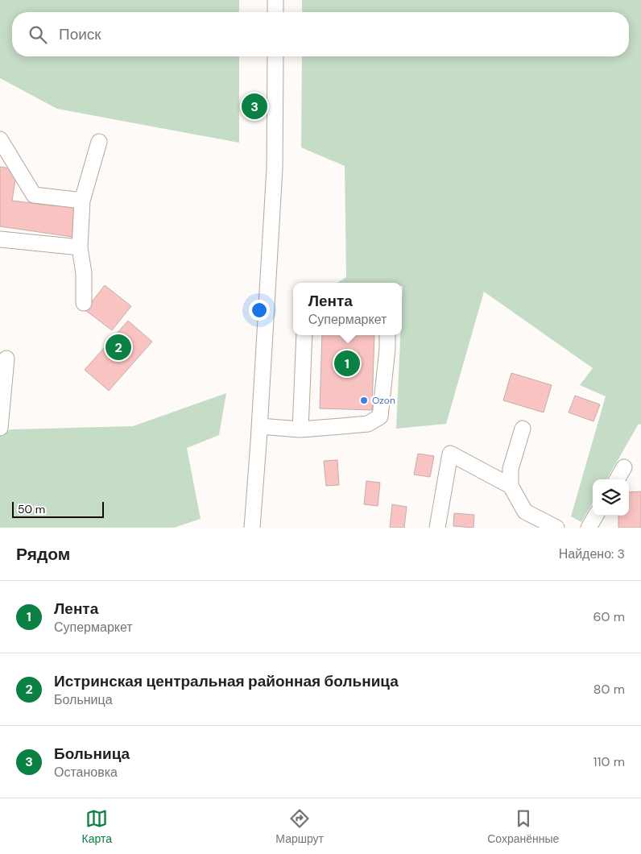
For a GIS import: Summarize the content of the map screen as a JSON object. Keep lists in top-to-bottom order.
{
  "places": ["Ozon"],
  "scale_bar": "50 m",
  "page": {
    "search": "Поиск",
    "pins": ["3", "2", "1"],
    "popup": ["Лента", "Супермаркет"],
    "scale": "50 m",
    "heading": ["Рядом", "Найдено: 3"],
    "list": [
      {
        "mark": "1",
        "name": "Лента",
        "note": "Супермаркет",
        "value": "60 m"
      },
      {
        "mark": "2",
        "name": "Истринская центральная районная больница",
        "note": "Больница",
        "value": "80 m"
      },
      {
        "mark": "3",
        "name": "Больница",
        "note": "Остановка",
        "value": "110 m"
      }
    ],
    "nav": ["Карта", "Маршрут", "Сохранённые"]
  }
}
